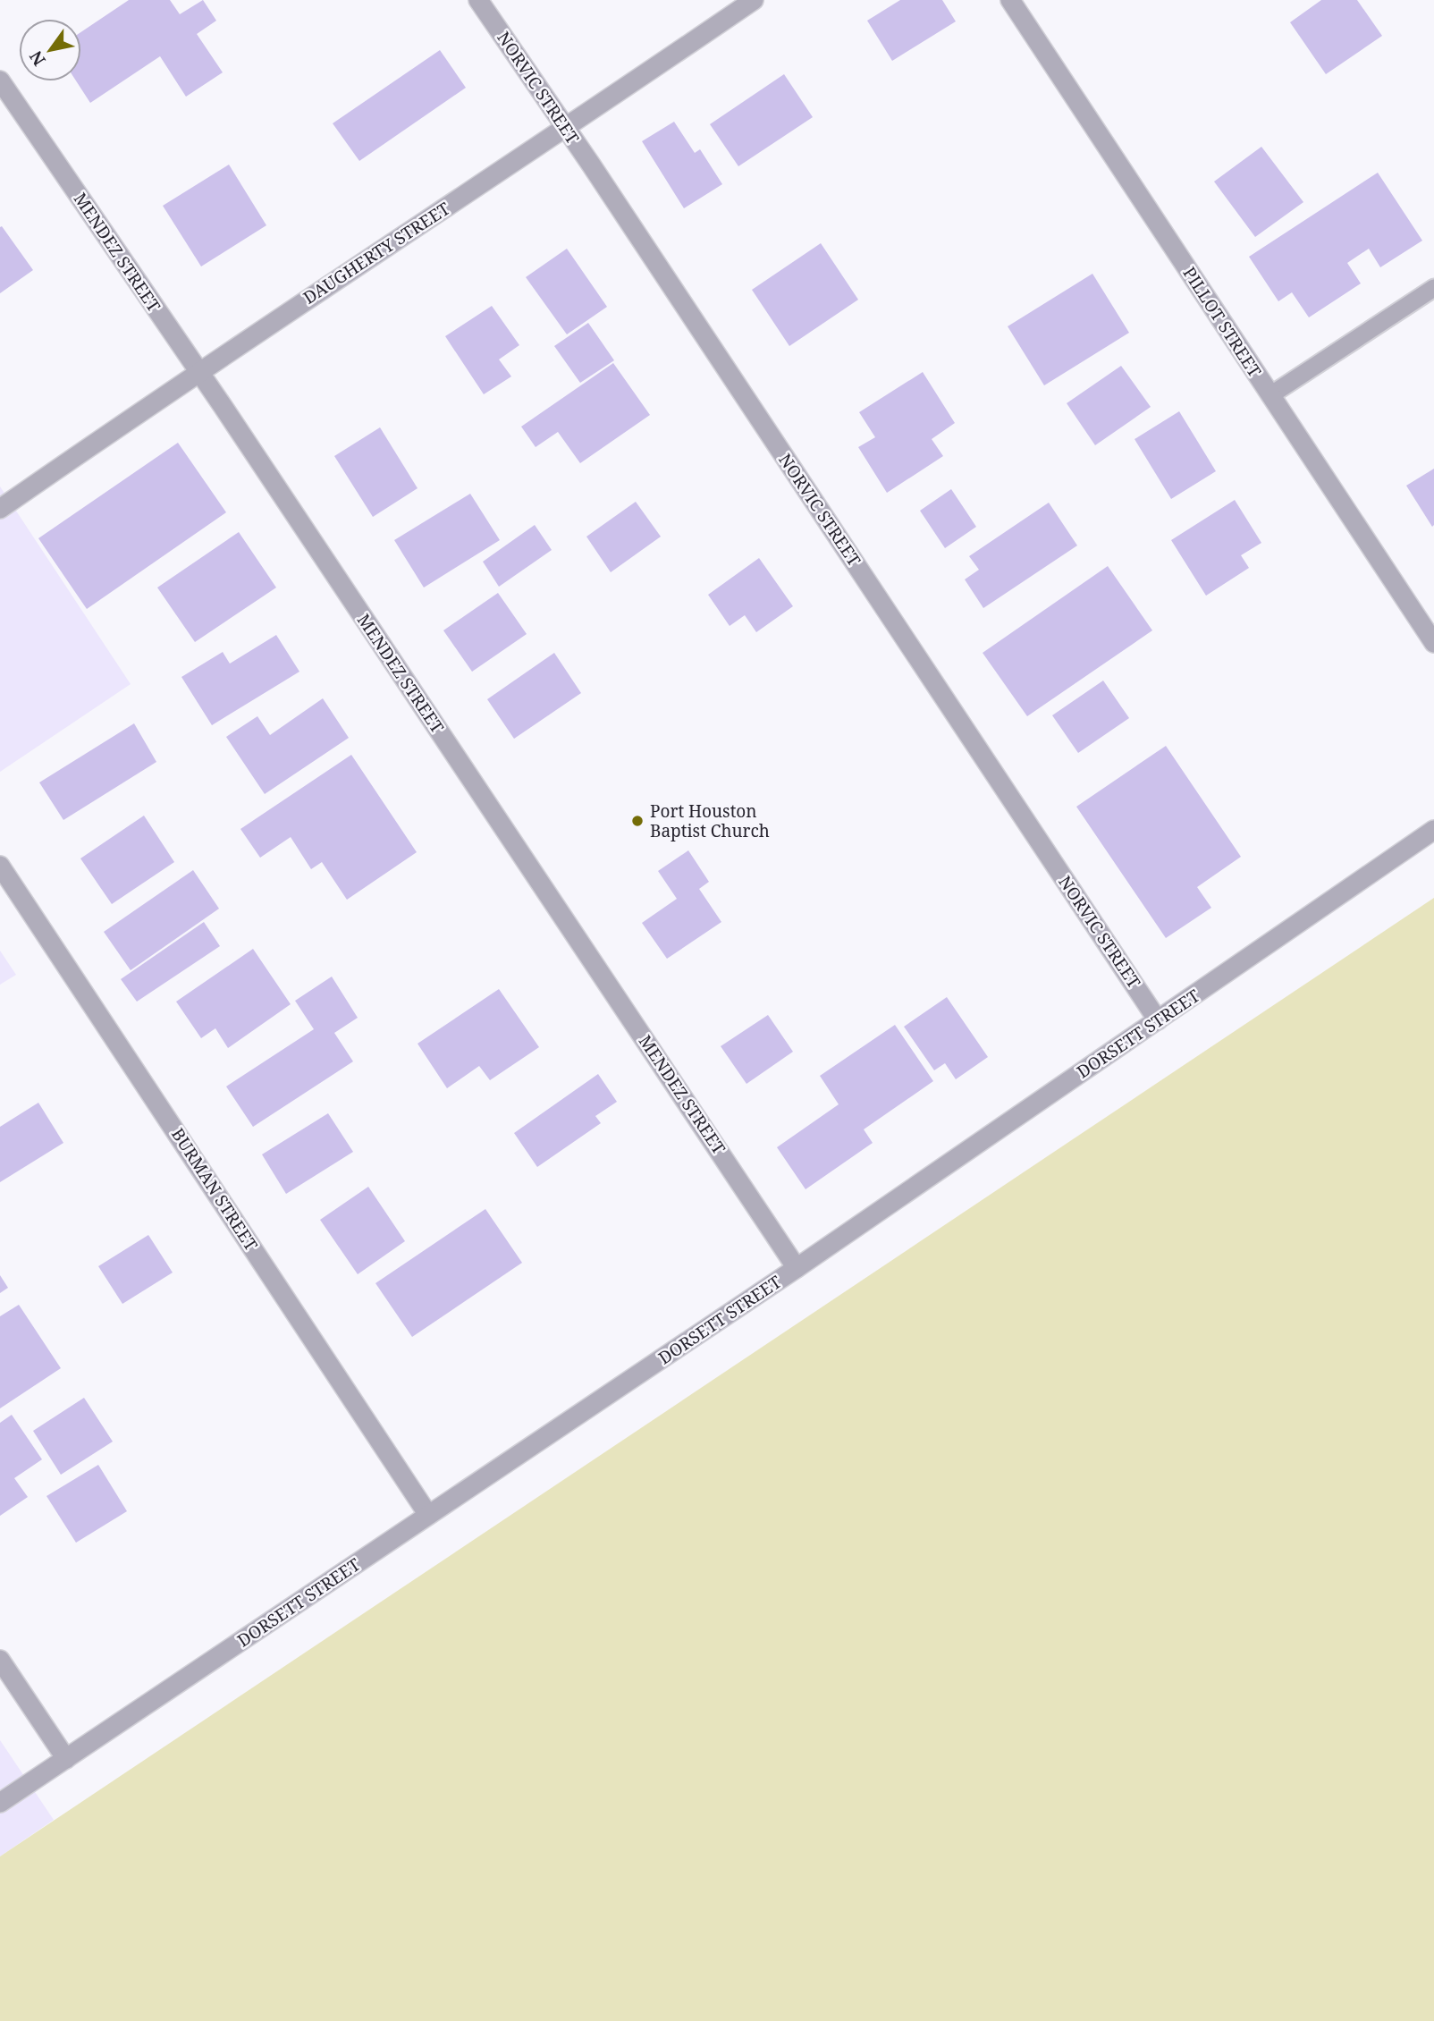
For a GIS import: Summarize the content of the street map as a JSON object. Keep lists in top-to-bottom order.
{
  "streets": {
    "street": [
      "NORVIC STREET",
      "MENDEZ STREET",
      "DAUGHERTY STREET",
      "PILLOT STREET",
      "DORSETT STREET",
      "BURMAN STREET"
    ]
  },
  "crossings": [
    ["NORVIC STREET", "DAUGHERTY STREET"],
    ["NORVIC STREET", "DORSETT STREET"],
    ["MENDEZ STREET", "DAUGHERTY STREET"],
    ["MENDEZ STREET", "DORSETT STREET"],
    ["DORSETT STREET", "BURMAN STREET"]
  ],
  "places": ["Port Houston Baptist Church"],
  "north": "bottom left"
}
